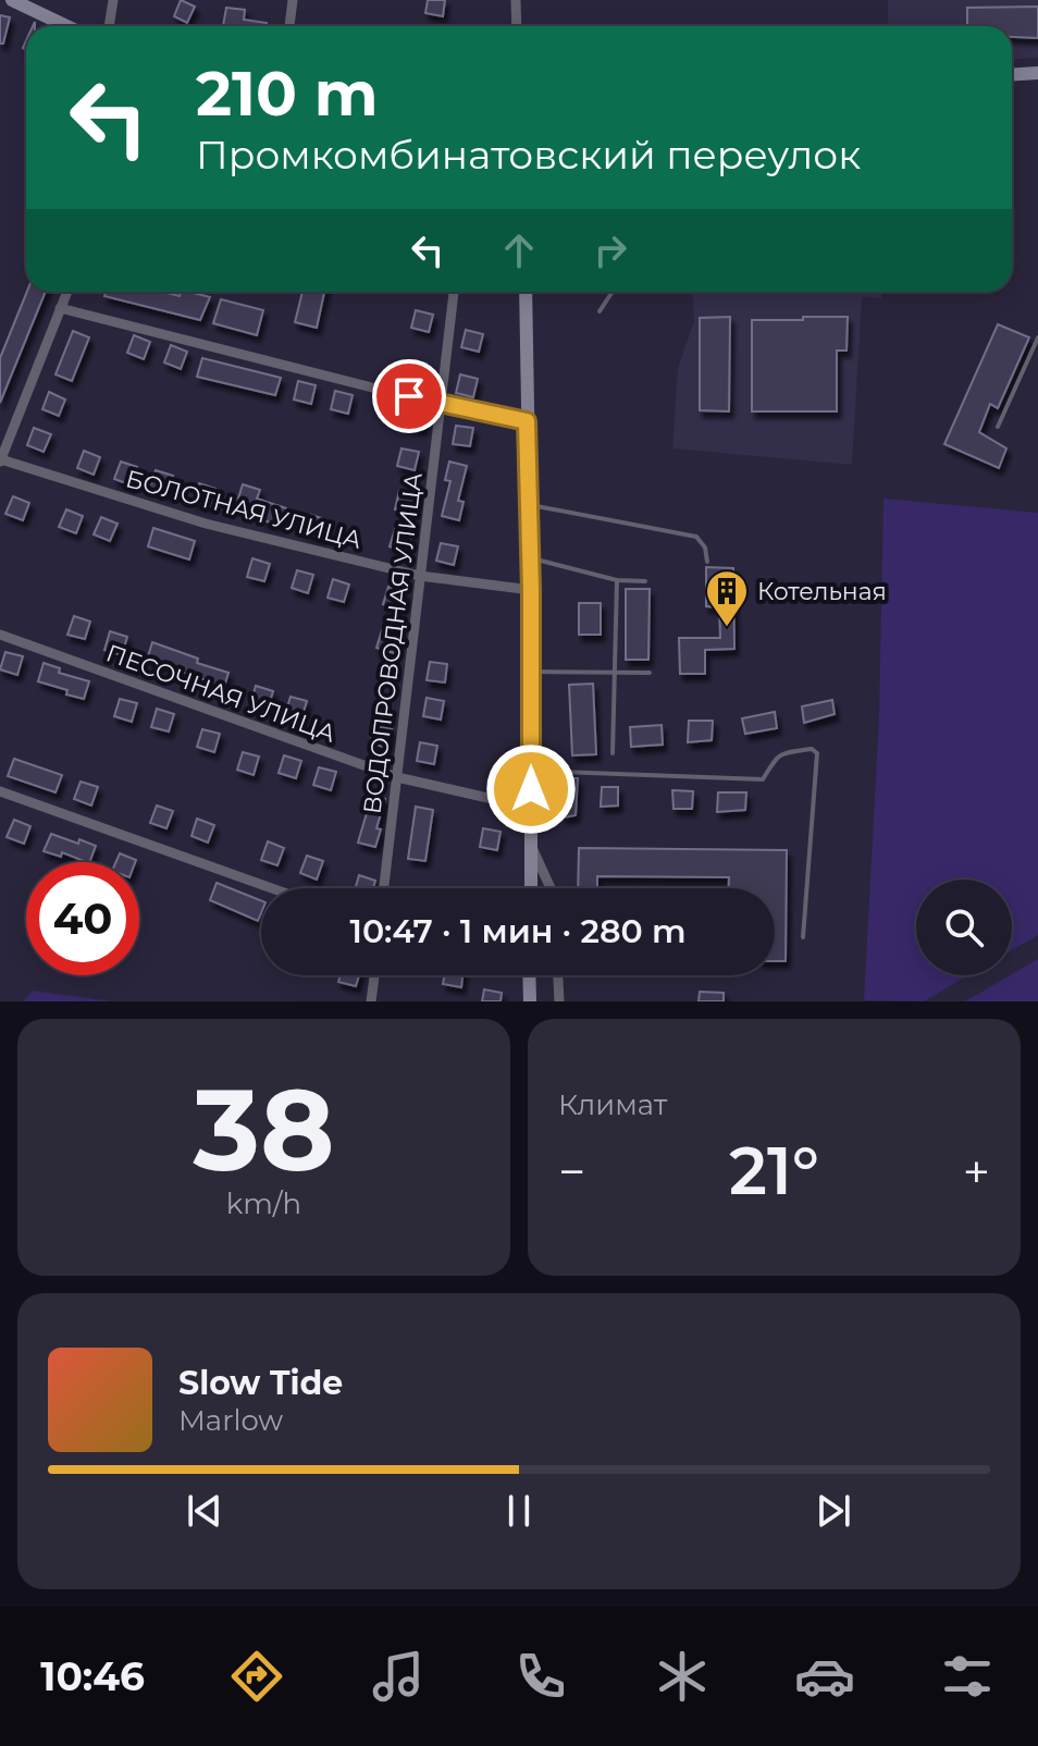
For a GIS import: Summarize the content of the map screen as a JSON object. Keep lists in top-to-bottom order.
{
  "streets": {
    "street": ["БОЛОТНАЯ УЛИЦА", "ВОДОПРОВОДНАЯ УЛИЦА", "ПЕСОЧНАЯ УЛИЦА"]
  },
  "crossings": [
    ["БОЛОТНАЯ УЛИЦА", "ВОДОПРОВОДНАЯ УЛИЦА"],
    ["ВОДОПРОВОДНАЯ УЛИЦА", "ПЕСОЧНАЯ УЛИЦА"]
  ],
  "places": {
    "building": ["Котельная"]
  },
  "page": {
    "turn": ["210 m", "Промкомбинатовский переулок"],
    "limit": "40",
    "trip": "10:47 · 1 мин · 280 m",
    "tile": [
      ["38", "km/h"],
      "Климат"
    ],
    "heat": ["−", "21°", "+"],
    "song": ["Slow Tide", "Marlow"],
    "tabs": "10:46"
  }
}
